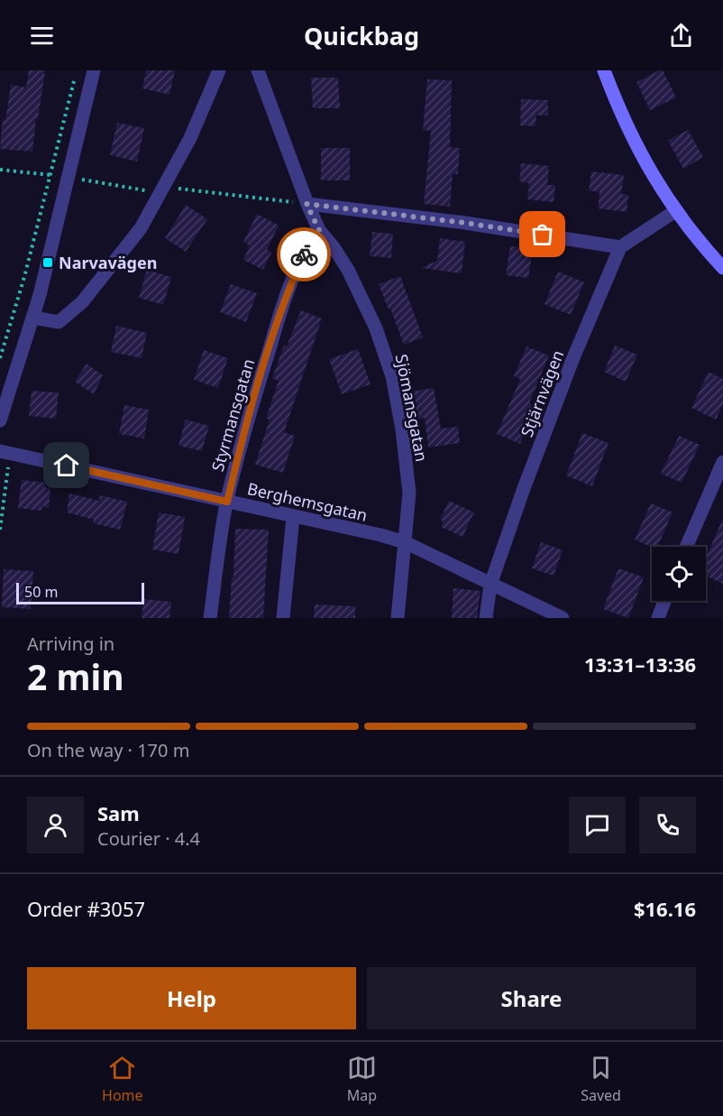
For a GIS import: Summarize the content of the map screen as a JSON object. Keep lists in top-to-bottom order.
{
  "streets": {
    "street": [
      "Stjärnvägen",
      "Sjömansgatan",
      "Styrmansgatan",
      "Berghemsgatan"
    ]
  },
  "crossings": [
    ["Stjärnvägen", "Berghemsgatan"],
    ["Sjömansgatan", "Styrmansgatan"],
    ["Sjömansgatan", "Berghemsgatan"],
    ["Styrmansgatan", "Berghemsgatan"]
  ],
  "places": {
    "transit": ["Narvavägen"]
  },
  "scale_bar": "50 m",
  "page": {
    "header": "Quickbag",
    "scale": "50 m",
    "heading": ["2 min", "Arriving in", "13:31–13:36"],
    "panel": [
      "Sam",
      "Courier · 4.4",
      "Order #3057",
      "$16.16"
    ],
    "bar": "On the way · 170 m",
    "buttons": ["Help", "Share"],
    "tabs": ["Home", "Map", "Saved"]
  }
}
